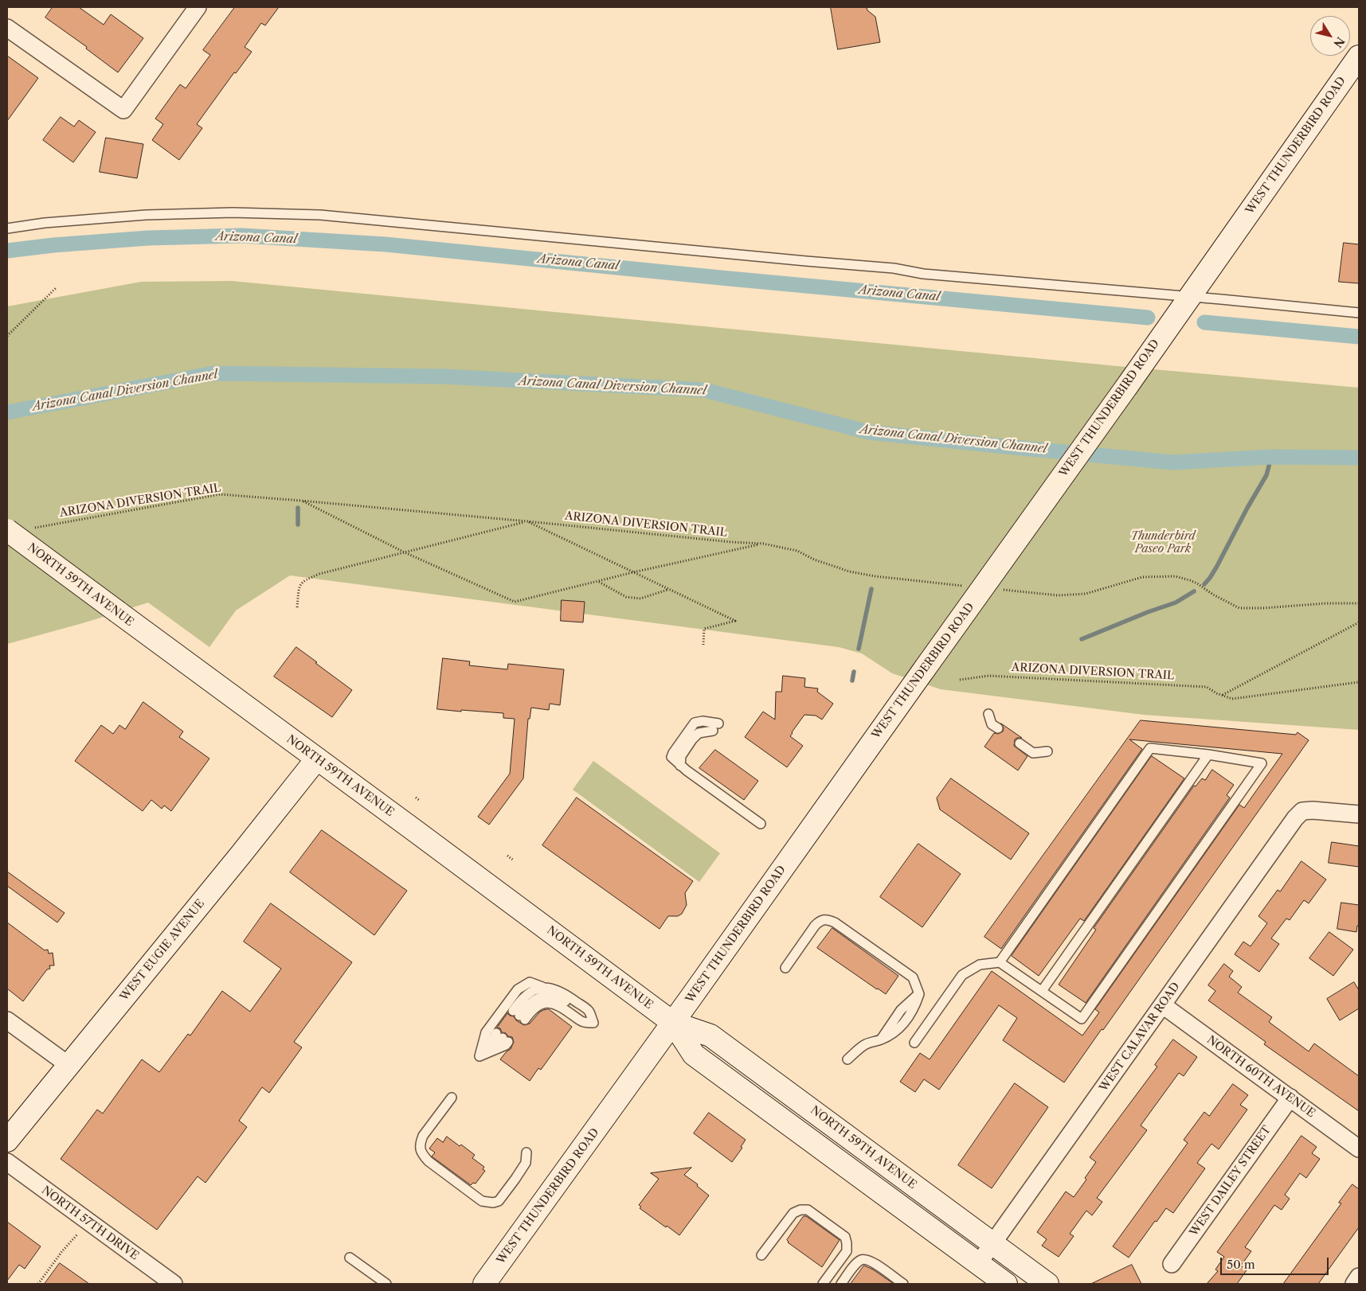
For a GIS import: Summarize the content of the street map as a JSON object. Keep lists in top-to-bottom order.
{
  "streets": {
    "main road": ["WEST THUNDERBIRD ROAD", "NORTH 59TH AVENUE", "WEST EUGIE AVENUE"],
    "street": [
      "WEST CALAVAR ROAD",
      "NORTH 60TH AVENUE",
      "WEST DAILEY STREET",
      "NORTH 57TH DRIVE"
    ],
    "path": ["ARIZONA DIVERSION TRAIL"]
  },
  "crossings": [
    ["WEST THUNDERBIRD ROAD", "NORTH 59TH AVENUE"],
    ["NORTH 59TH AVENUE", "WEST EUGIE AVENUE"],
    ["NORTH 59TH AVENUE", "WEST CALAVAR ROAD"],
    ["WEST CALAVAR ROAD", "NORTH 60TH AVENUE"],
    ["NORTH 60TH AVENUE", "WEST DAILEY STREET"]
  ],
  "water": ["Arizona Canal", "Arizona Canal Diversion Channel"],
  "parks": ["Thunderbird Paseo Park"],
  "scale_bar": "50 m",
  "north": "bottom right"
}
